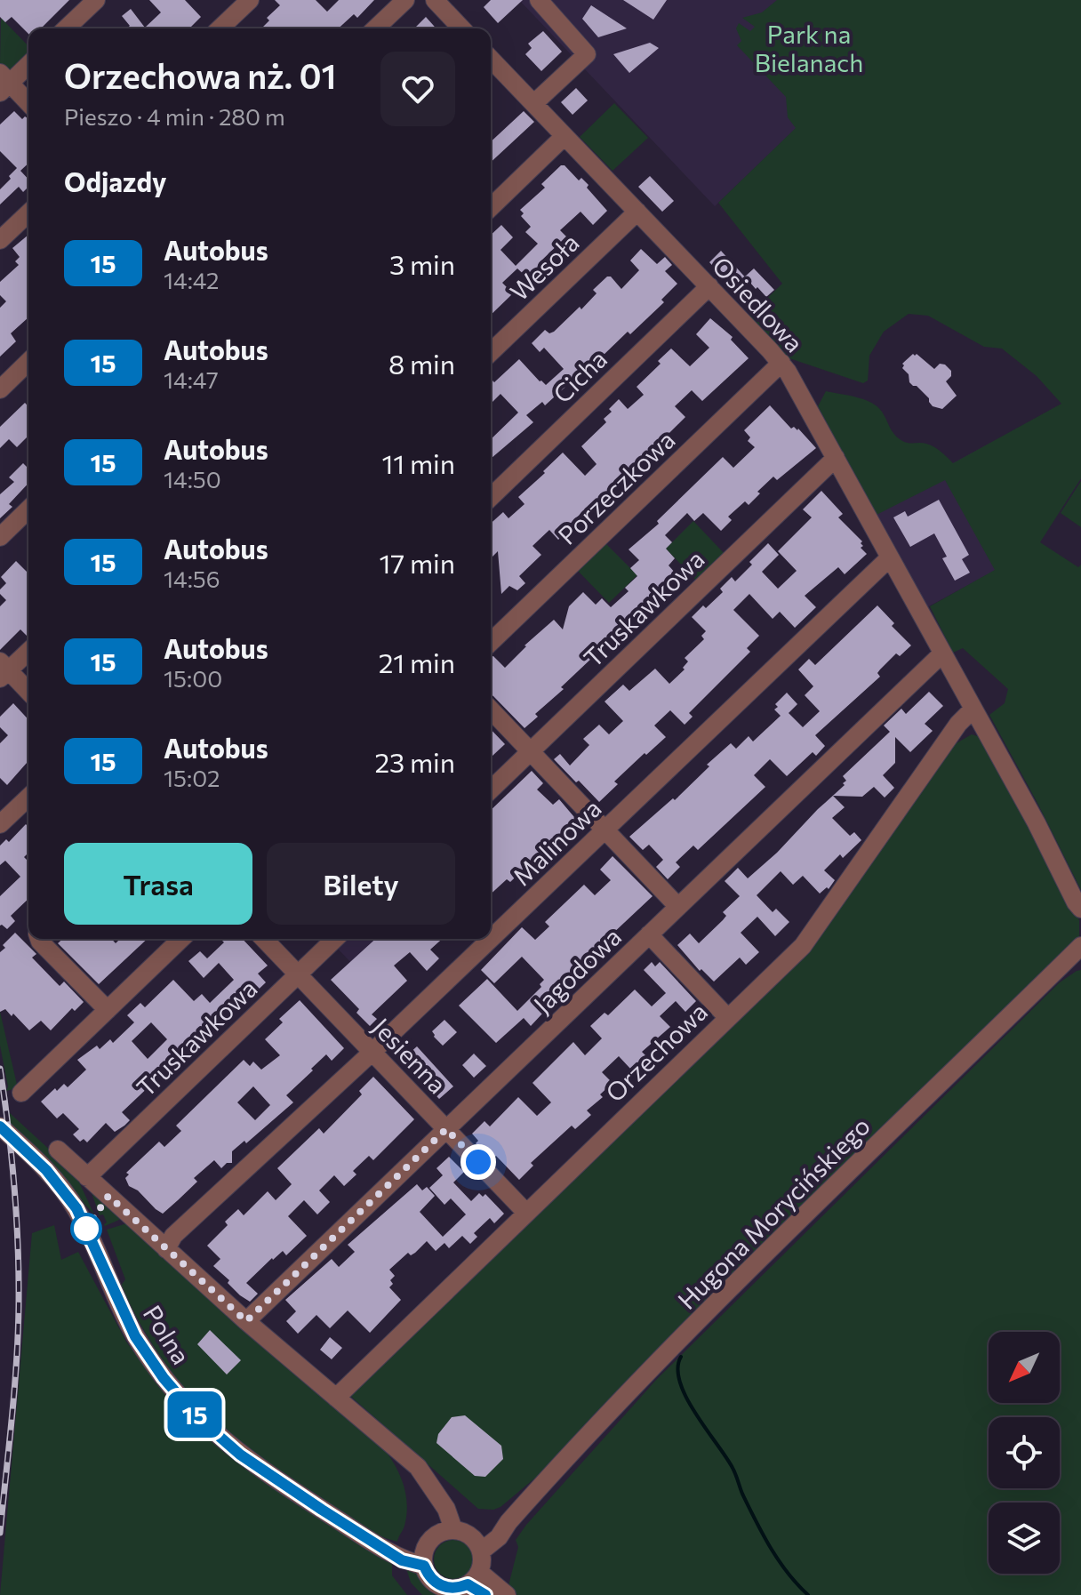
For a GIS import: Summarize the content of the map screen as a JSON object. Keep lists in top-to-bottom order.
{
  "streets": {
    "street": [
      "Wesoła",
      "Osiedlowa",
      "Cicha",
      "Porzeczkowa",
      "Truskawkowa",
      "Malinowa",
      "Jagodowa",
      "Orzechowa",
      "Jesienna",
      "Hugona Morycińskiego",
      "Polna"
    ]
  },
  "crossings": [
    ["Wesoła", "Osiedlowa"],
    ["Osiedlowa", "Cicha"],
    ["Osiedlowa", "Porzeczkowa"],
    ["Osiedlowa", "Truskawkowa"],
    ["Osiedlowa", "Malinowa"],
    ["Osiedlowa", "Jagodowa"],
    ["Osiedlowa", "Orzechowa"],
    ["Truskawkowa", "Jesienna"],
    ["Malinowa", "Jesienna"],
    ["Jagodowa", "Jesienna"],
    ["Orzechowa", "Jesienna"],
    ["Hugona Morycińskiego", "Polna"]
  ],
  "parks": ["Park na Bielanach"],
  "lines": ["bus line 15"],
  "north": "bottom left",
  "page": {
    "on_map": "15",
    "heading": [
      ["Orzechowa nż. 01", "Pieszo · 4 min · 280 m"],
      "Odjazdy"
    ],
    "list": [
      {
        "mark": "15",
        "name": "Autobus",
        "note": "14:42",
        "value": "3 min"
      },
      {
        "mark": "15",
        "name": "Autobus",
        "note": "14:47",
        "value": "8 min"
      },
      {
        "mark": "15",
        "name": "Autobus",
        "note": "14:50",
        "value": "11 min"
      },
      {
        "mark": "15",
        "name": "Autobus",
        "note": "14:56",
        "value": "17 min"
      },
      {
        "mark": "15",
        "name": "Autobus",
        "note": "15:00",
        "value": "21 min"
      },
      {
        "mark": "15",
        "name": "Autobus",
        "note": "15:02",
        "value": "23 min"
      }
    ],
    "buttons": ["Trasa", "Bilety"]
  }
}
